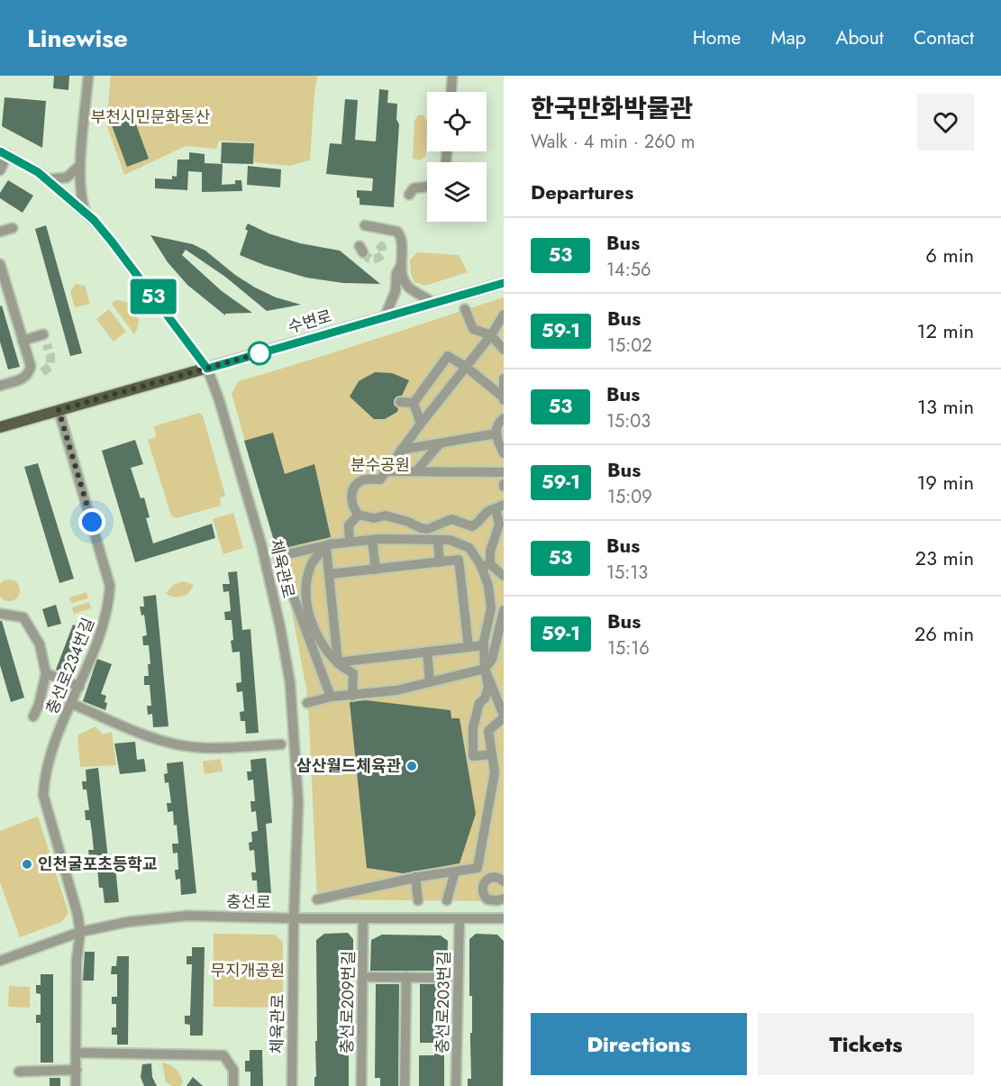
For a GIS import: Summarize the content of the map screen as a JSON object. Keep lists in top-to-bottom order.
{
  "streets": {
    "main road": ["수변로"],
    "street": [
      "체육관로",
      "충선로234번길",
      "충선로",
      "충선로209번길",
      "충선로203번길"
    ]
  },
  "crossings": [
    ["수변로", "체육관로"],
    ["수변로", "충선로234번길"],
    ["체육관로", "충선로"],
    ["충선로234번길", "충선로"],
    ["충선로", "충선로209번길"],
    ["충선로", "충선로203번길"]
  ],
  "parks": ["부천시민문화동산", "분수공원", "무지개공원"],
  "places": ["삼산월드체육관", "인천굴포초등학교"],
  "lines": ["bus line 53"],
  "page": {
    "header": "Linewise",
    "nav": [
      "Home",
      "Map",
      "About",
      "Contact"
    ],
    "on_map": "53",
    "heading": [
      ["한국만화박물관", "Walk · 4 min · 260 m"],
      "Departures"
    ],
    "list": [
      {
        "mark": "53",
        "name": "Bus",
        "note": "14:56",
        "value": "6 min"
      },
      {
        "mark": "59-1",
        "name": "Bus",
        "note": "15:02",
        "value": "12 min"
      },
      {
        "mark": "53",
        "name": "Bus",
        "note": "15:03",
        "value": "13 min"
      },
      {
        "mark": "59-1",
        "name": "Bus",
        "note": "15:09",
        "value": "19 min"
      },
      {
        "mark": "53",
        "name": "Bus",
        "note": "15:13",
        "value": "23 min"
      },
      {
        "mark": "59-1",
        "name": "Bus",
        "note": "15:16",
        "value": "26 min"
      }
    ],
    "buttons": ["Directions", "Tickets"]
  }
}
